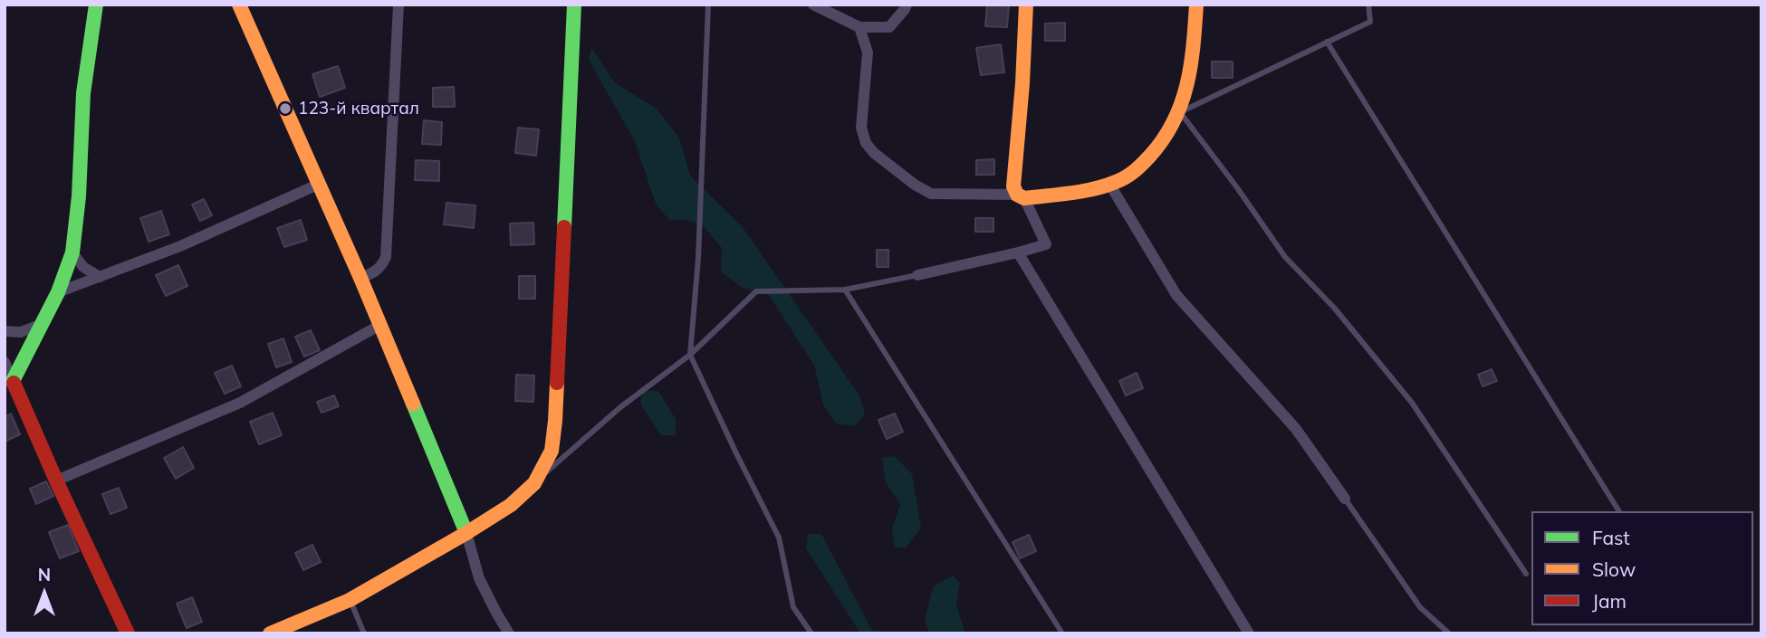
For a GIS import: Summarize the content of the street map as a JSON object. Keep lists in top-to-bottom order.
{
  "places": ["123-й квартал"],
  "legend": ["Fast", "Slow", "Jam"],
  "north": "top"
}
